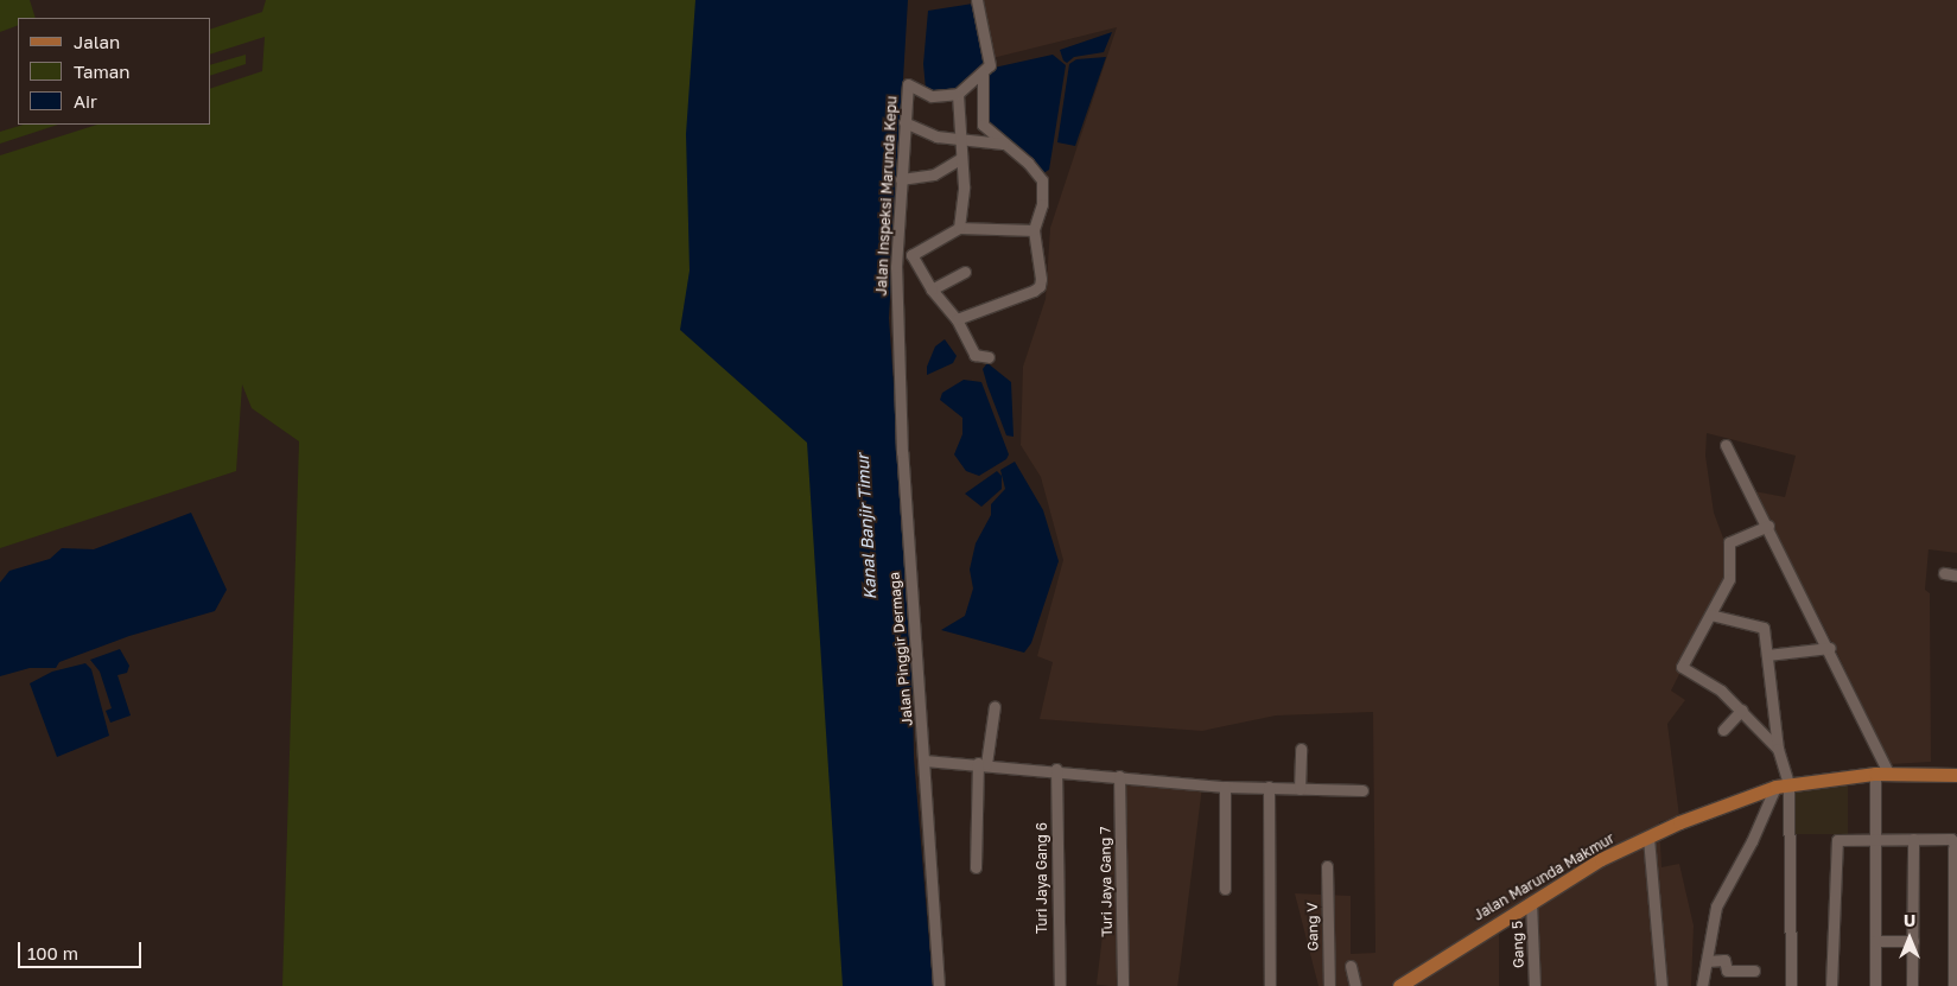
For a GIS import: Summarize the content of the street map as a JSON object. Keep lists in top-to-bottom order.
{
  "streets": {
    "main road": ["Jalan Marunda Makmur"],
    "street": [
      "Jalan Inspeksi Marunda Kepu",
      "Jalan Pinggir Dermaga",
      "Turi Jaya Gang 6",
      "Turi Jaya Gang 7",
      "Gang V",
      "Gang 5"
    ]
  },
  "crossings": [
    ["Jalan Inspeksi Marunda Kepu", "Jalan Pinggir Dermaga"],
    ["Jalan Marunda Makmur", "Gang 5"]
  ],
  "water": ["Kanal Banjir Timur"],
  "legend": ["Jalan", "Taman", "Air"],
  "scale_bar": "100 m",
  "north": "top"
}
